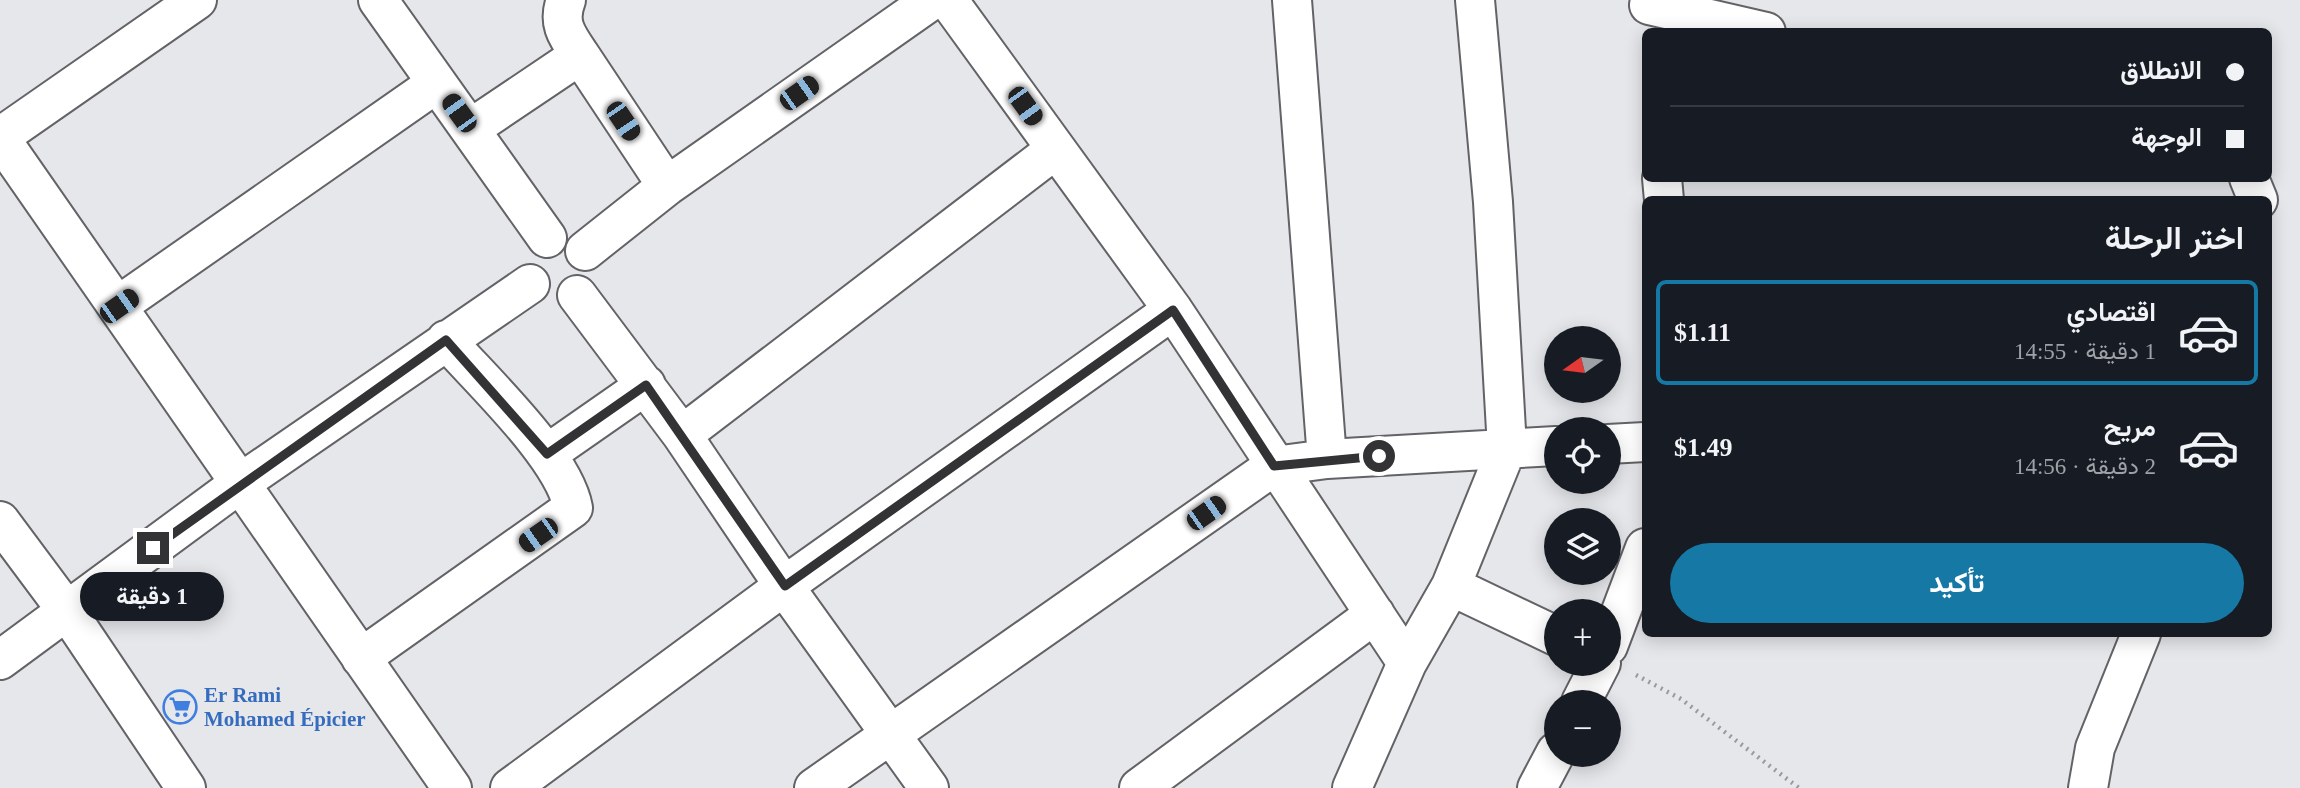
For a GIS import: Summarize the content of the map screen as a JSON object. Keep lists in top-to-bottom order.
{
  "places": {
    "supermarket": ["Er Rami Mohamed Épicier"]
  },
  "north": "left",
  "page": {
    "banner": ["الانطلاق", "الوجهة"],
    "heading": "اختر الرحلة",
    "list": [
      {
        "name": "اقتصادي",
        "note": "1 دقيقة · 14:55",
        "value": "$1.11"
      },
      {
        "name": "مريح",
        "note": "2 دقيقة · 14:56",
        "value": "$1.49"
      }
    ],
    "map_buttons": ["+", "−"],
    "buttons": "تأكيد",
    "bubble": "1 دقيقة"
  }
}
